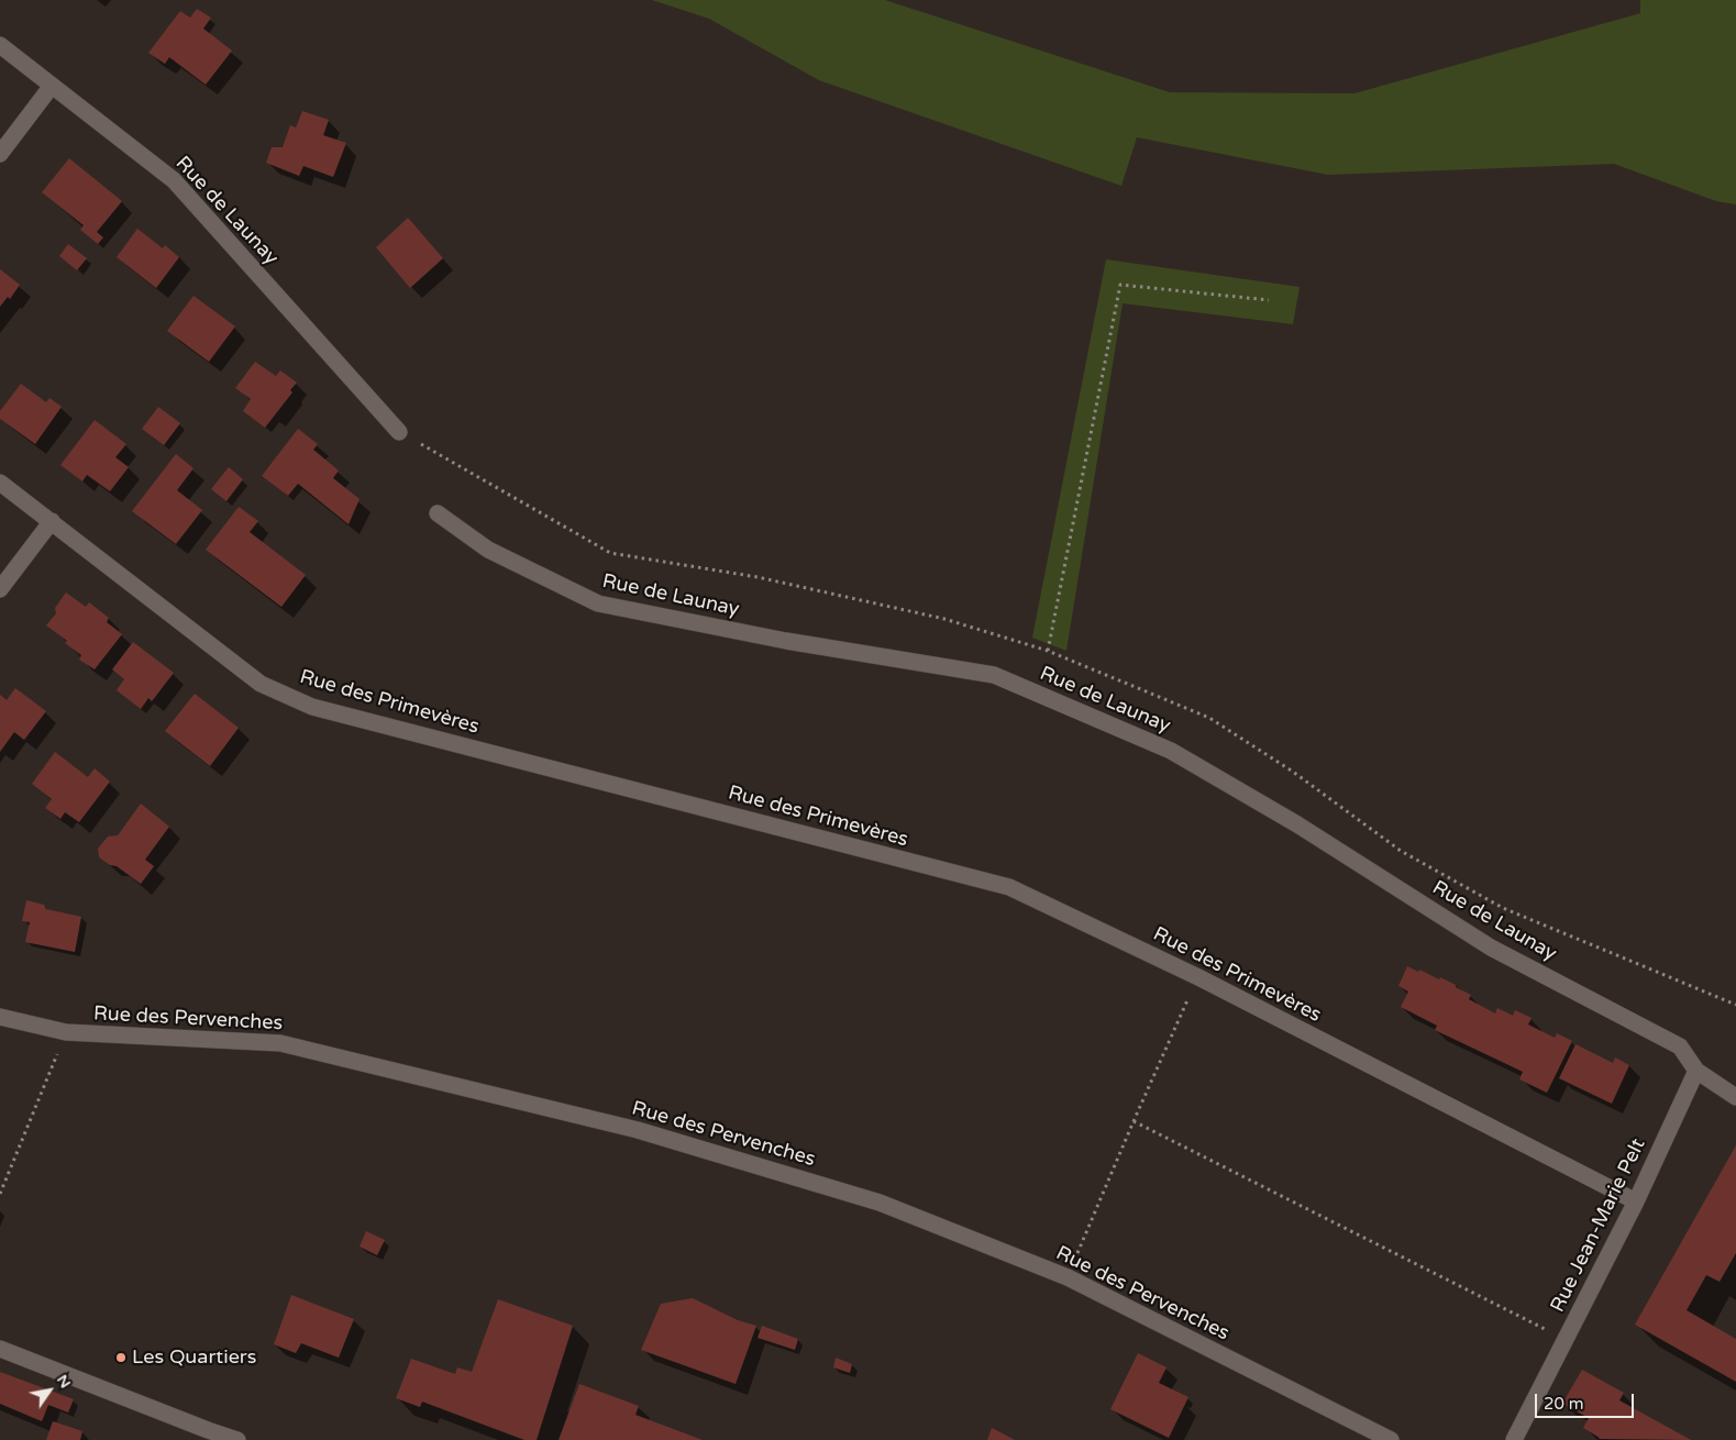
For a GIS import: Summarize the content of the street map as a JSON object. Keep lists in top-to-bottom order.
{
  "streets": {
    "street": [
      "Rue de Launay",
      "Rue des Primevères",
      "Rue des Pervenches",
      "Rue Jean-Marie Pelt"
    ]
  },
  "crossings": [
    ["Rue de Launay", "Rue Jean-Marie Pelt"],
    ["Rue des Primevères", "Rue Jean-Marie Pelt"]
  ],
  "places": ["Les Quartiers"],
  "scale_bar": "20 m",
  "north": "top right"
}
